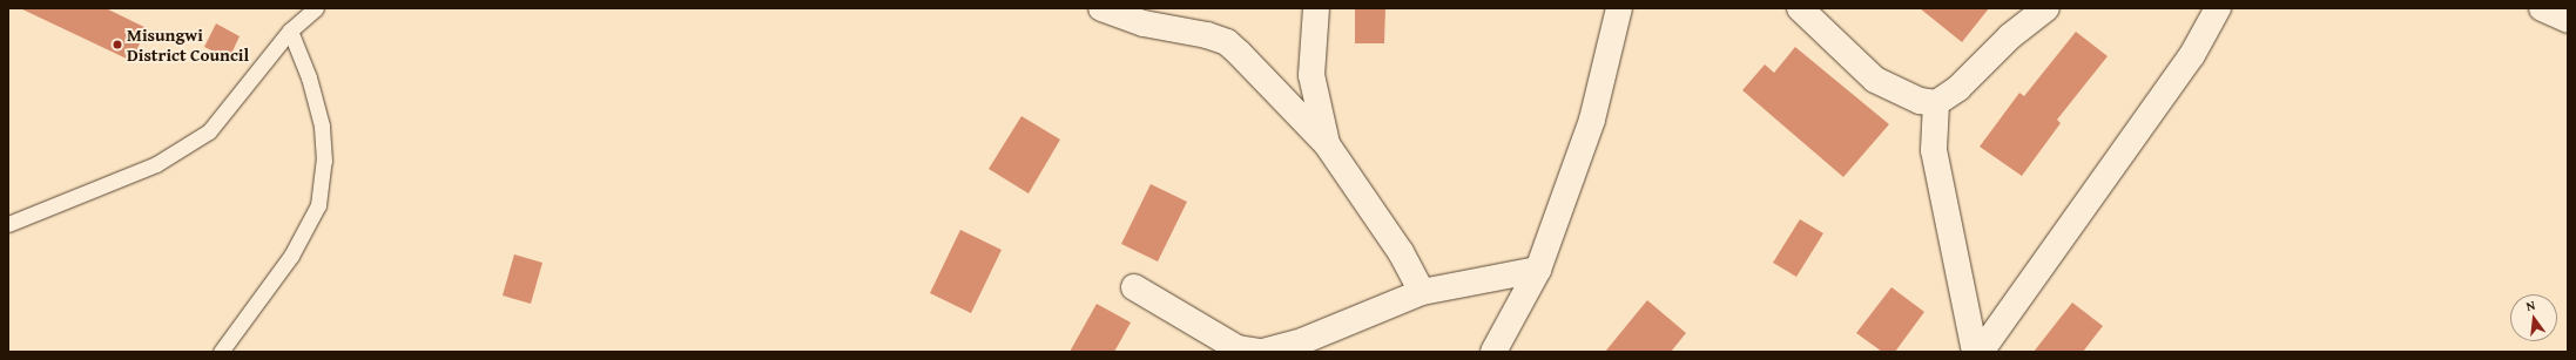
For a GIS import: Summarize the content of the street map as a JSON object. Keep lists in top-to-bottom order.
{
  "places": ["Misungwi District Council"],
  "north": "top"
}
